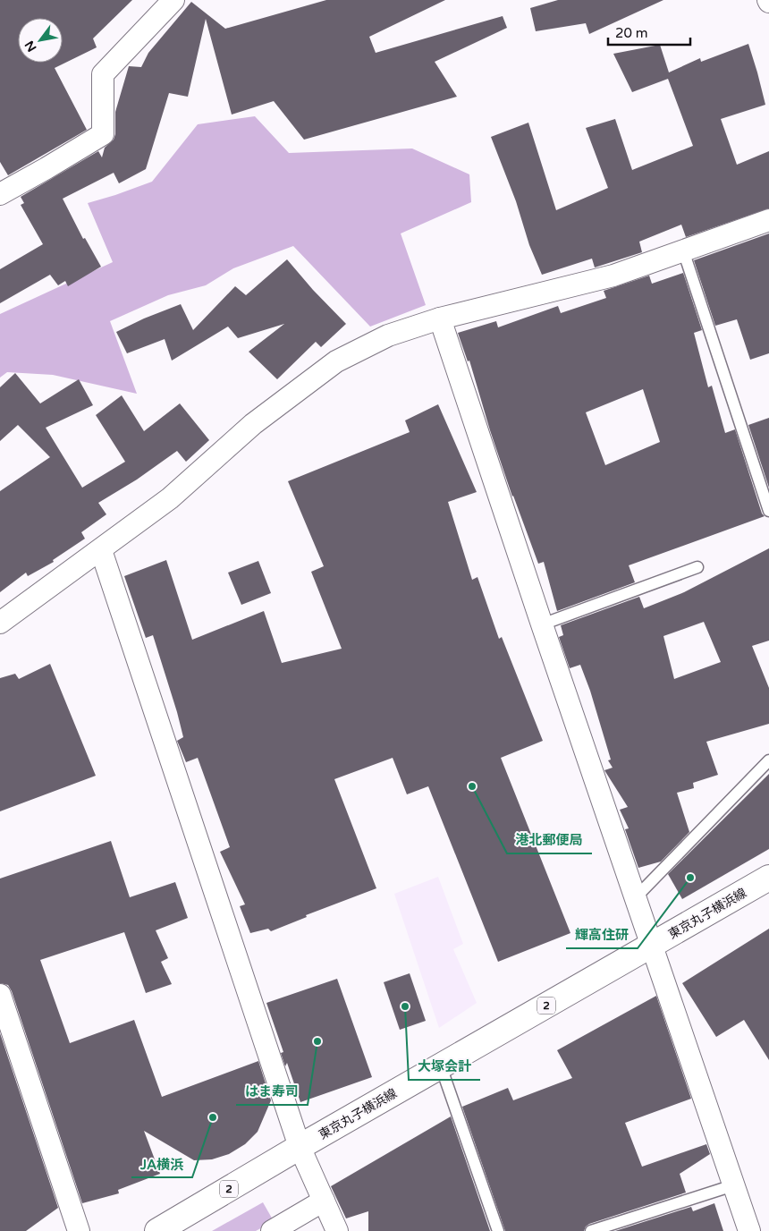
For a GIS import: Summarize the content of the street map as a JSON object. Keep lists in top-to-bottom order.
{
  "streets": {
    "main road": ["東京丸子横浜線", "2"]
  },
  "places": [
    "港北郵便局",
    "輝高住研",
    "大塚会計",
    "はま寿司",
    "JA横浜"
  ],
  "scale_bar": "20 m",
  "north": "bottom left"
}
